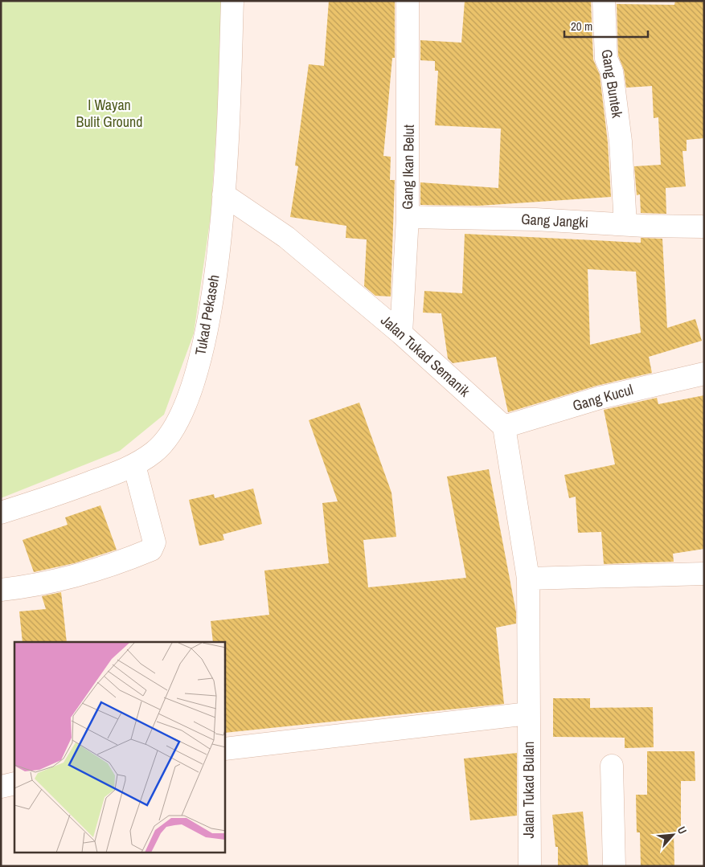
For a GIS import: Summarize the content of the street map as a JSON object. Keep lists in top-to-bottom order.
{
  "streets": {
    "street": [
      "Gang Buntek",
      "Gang Ikan Belut",
      "Gang Jangki",
      "Tukad Pekaseh",
      "Jalan Tukad Semanik",
      "Gang Kucul",
      "Jalan Tukad Bulan"
    ]
  },
  "crossings": [
    ["Gang Buntek", "Gang Jangki"],
    ["Gang Ikan Belut", "Gang Jangki"],
    ["Gang Ikan Belut", "Jalan Tukad Semanik"],
    ["Tukad Pekaseh", "Jalan Tukad Semanik"],
    ["Jalan Tukad Semanik", "Gang Kucul"]
  ],
  "parks": ["I Wayan Bulit Ground"],
  "scale_bar": "20 m",
  "north": "top right"
}
